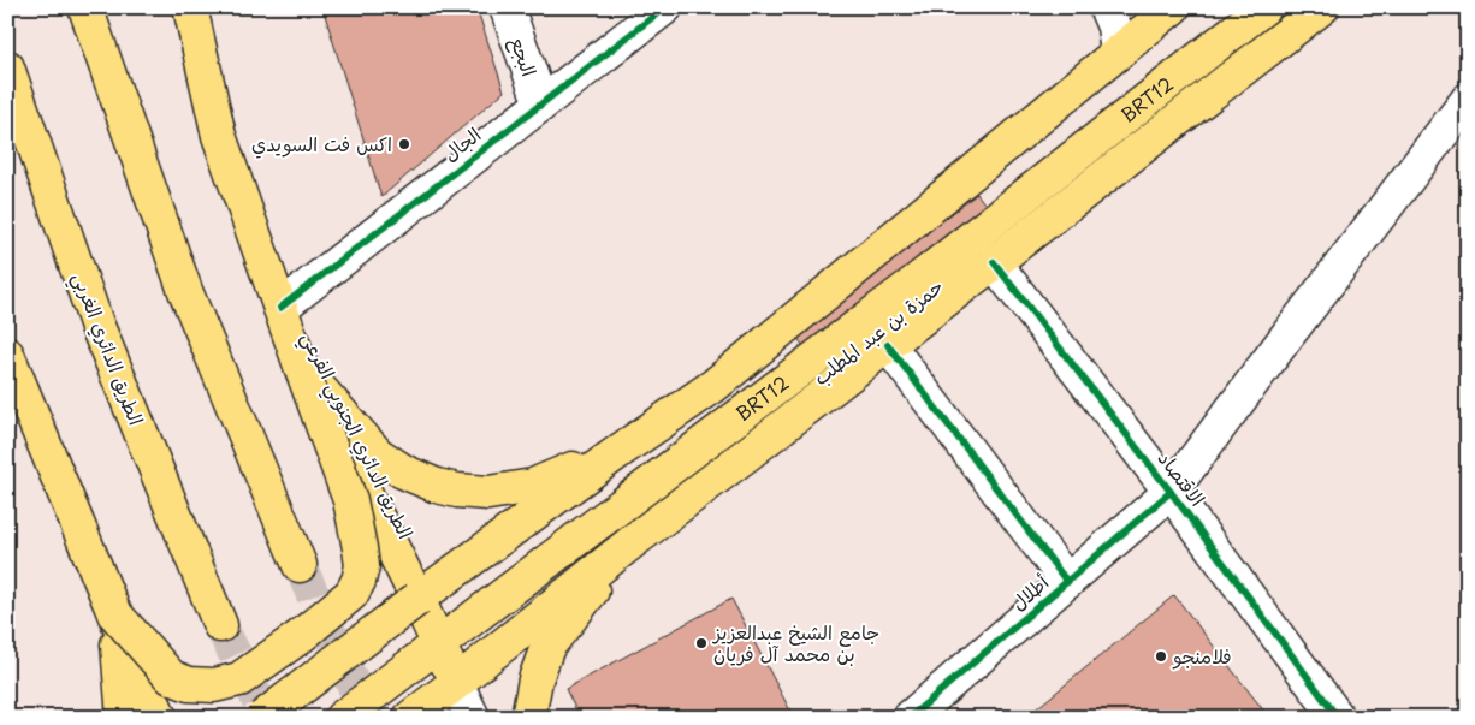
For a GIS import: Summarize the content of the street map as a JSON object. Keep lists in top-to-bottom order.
{
  "streets": {
    "main road": [
      "BRT12",
      "حمزة بن عبد المطلب",
      "الطريق الدائري الغربي",
      "الطريق الدائري الجنوبي الفرعي"
    ],
    "street": [
      "البجع",
      "الجال",
      "الاقتصاد",
      "أطلال"
    ]
  },
  "crossings": [
    ["البجع", "الجال"],
    ["BRT12", "الطريق الدائري الجنوبي الفرعي"],
    ["الجال", "الطريق الدائري الجنوبي الفرعي"],
    ["حمزة بن عبد المطلب", "الطريق الدائري الجنوبي الفرعي"],
    ["حمزة بن عبد المطلب", "الاقتصاد"],
    ["الاقتصاد", "أطلال"]
  ],
  "places": ["اكس فت السويدي", "جامع الشيخ عبدالعزيز بن محمد آل فريان", "فلامنجو"]
}
